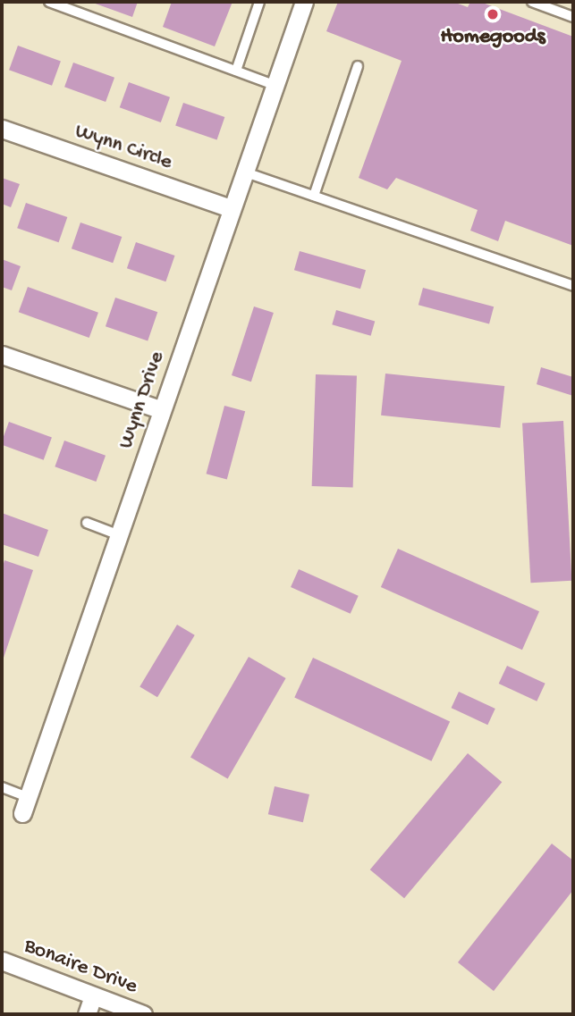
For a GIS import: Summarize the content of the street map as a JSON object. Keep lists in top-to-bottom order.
{
  "streets": {
    "street": ["Wynn Circle", "Wynn Drive", "Bonaire Drive"]
  },
  "crossings": [
    ["Wynn Circle", "Wynn Drive"]
  ],
  "places": ["Homegoods"]
}
